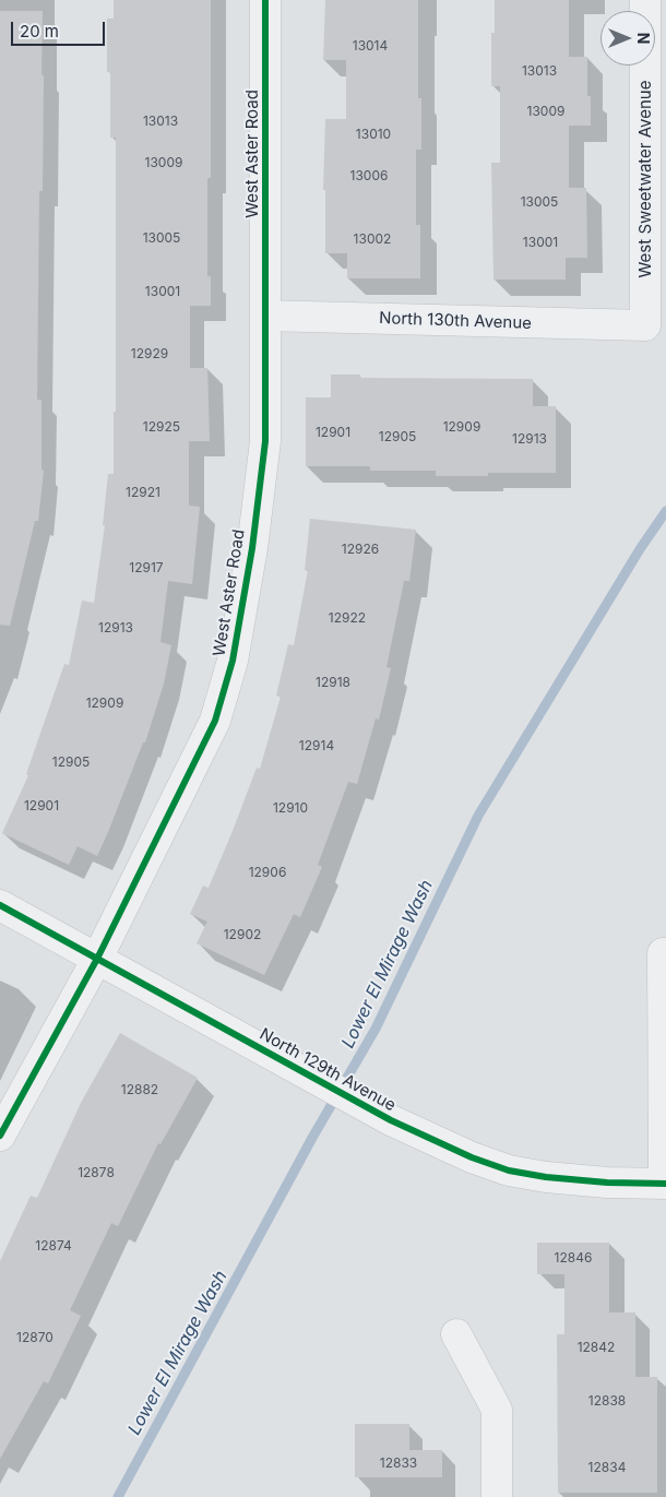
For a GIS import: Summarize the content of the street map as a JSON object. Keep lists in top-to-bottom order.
{
  "streets": {
    "street": [
      "West Aster Road",
      "West Sweetwater Avenue",
      "North 130th Avenue",
      "North 129th Avenue"
    ]
  },
  "crossings": [
    ["West Aster Road", "North 130th Avenue"],
    ["West Aster Road", "North 129th Avenue"],
    ["West Sweetwater Avenue", "North 130th Avenue"]
  ],
  "water": ["Lower El Mirage Wash"],
  "house_numbers": [
    "13014",
    "13013",
    "13009",
    "13013",
    "13010",
    "13009",
    "13006",
    "13005",
    "13005",
    "13002",
    "13001",
    "13001",
    "12929",
    "12925",
    "12909",
    "12901",
    "12905",
    "12913",
    "12921",
    "12926",
    "12917",
    "12922",
    "12913",
    "12918",
    "12909",
    "12914",
    "12905",
    "12901",
    "12910",
    "12906",
    "12902",
    "12882",
    "12878",
    "12874",
    "12846",
    "12870",
    "12842",
    "12838",
    "12833",
    "12834"
  ],
  "scale_bar": "20 m",
  "north": "right"
}
